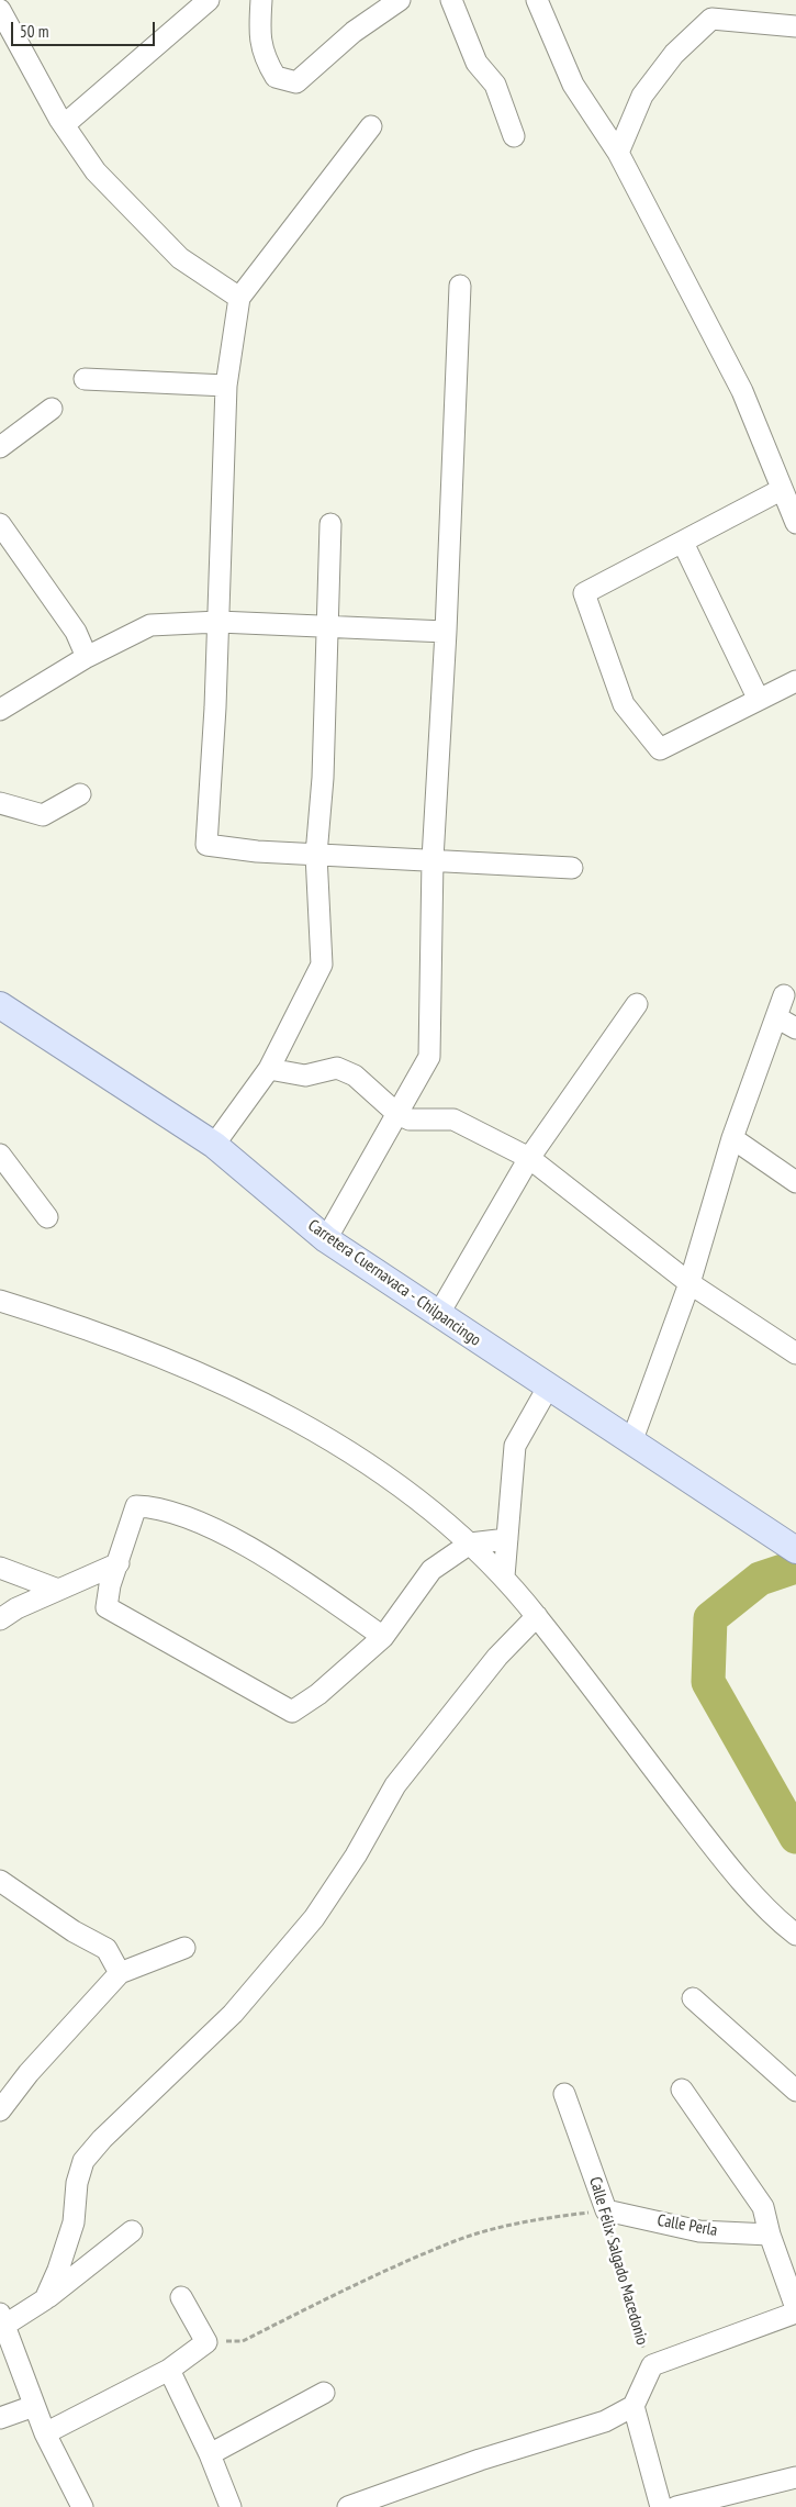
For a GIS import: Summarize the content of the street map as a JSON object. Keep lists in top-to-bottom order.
{
  "streets": {
    "main road": ["Carretera Cuernavaca - Chilpancingo"],
    "street": ["Calle Perla", "Calle Félix Salgado Macedonio"]
  },
  "crossings": [
    ["Calle Perla", "Calle Félix Salgado Macedonio"]
  ],
  "scale_bar": "50 m"
}
